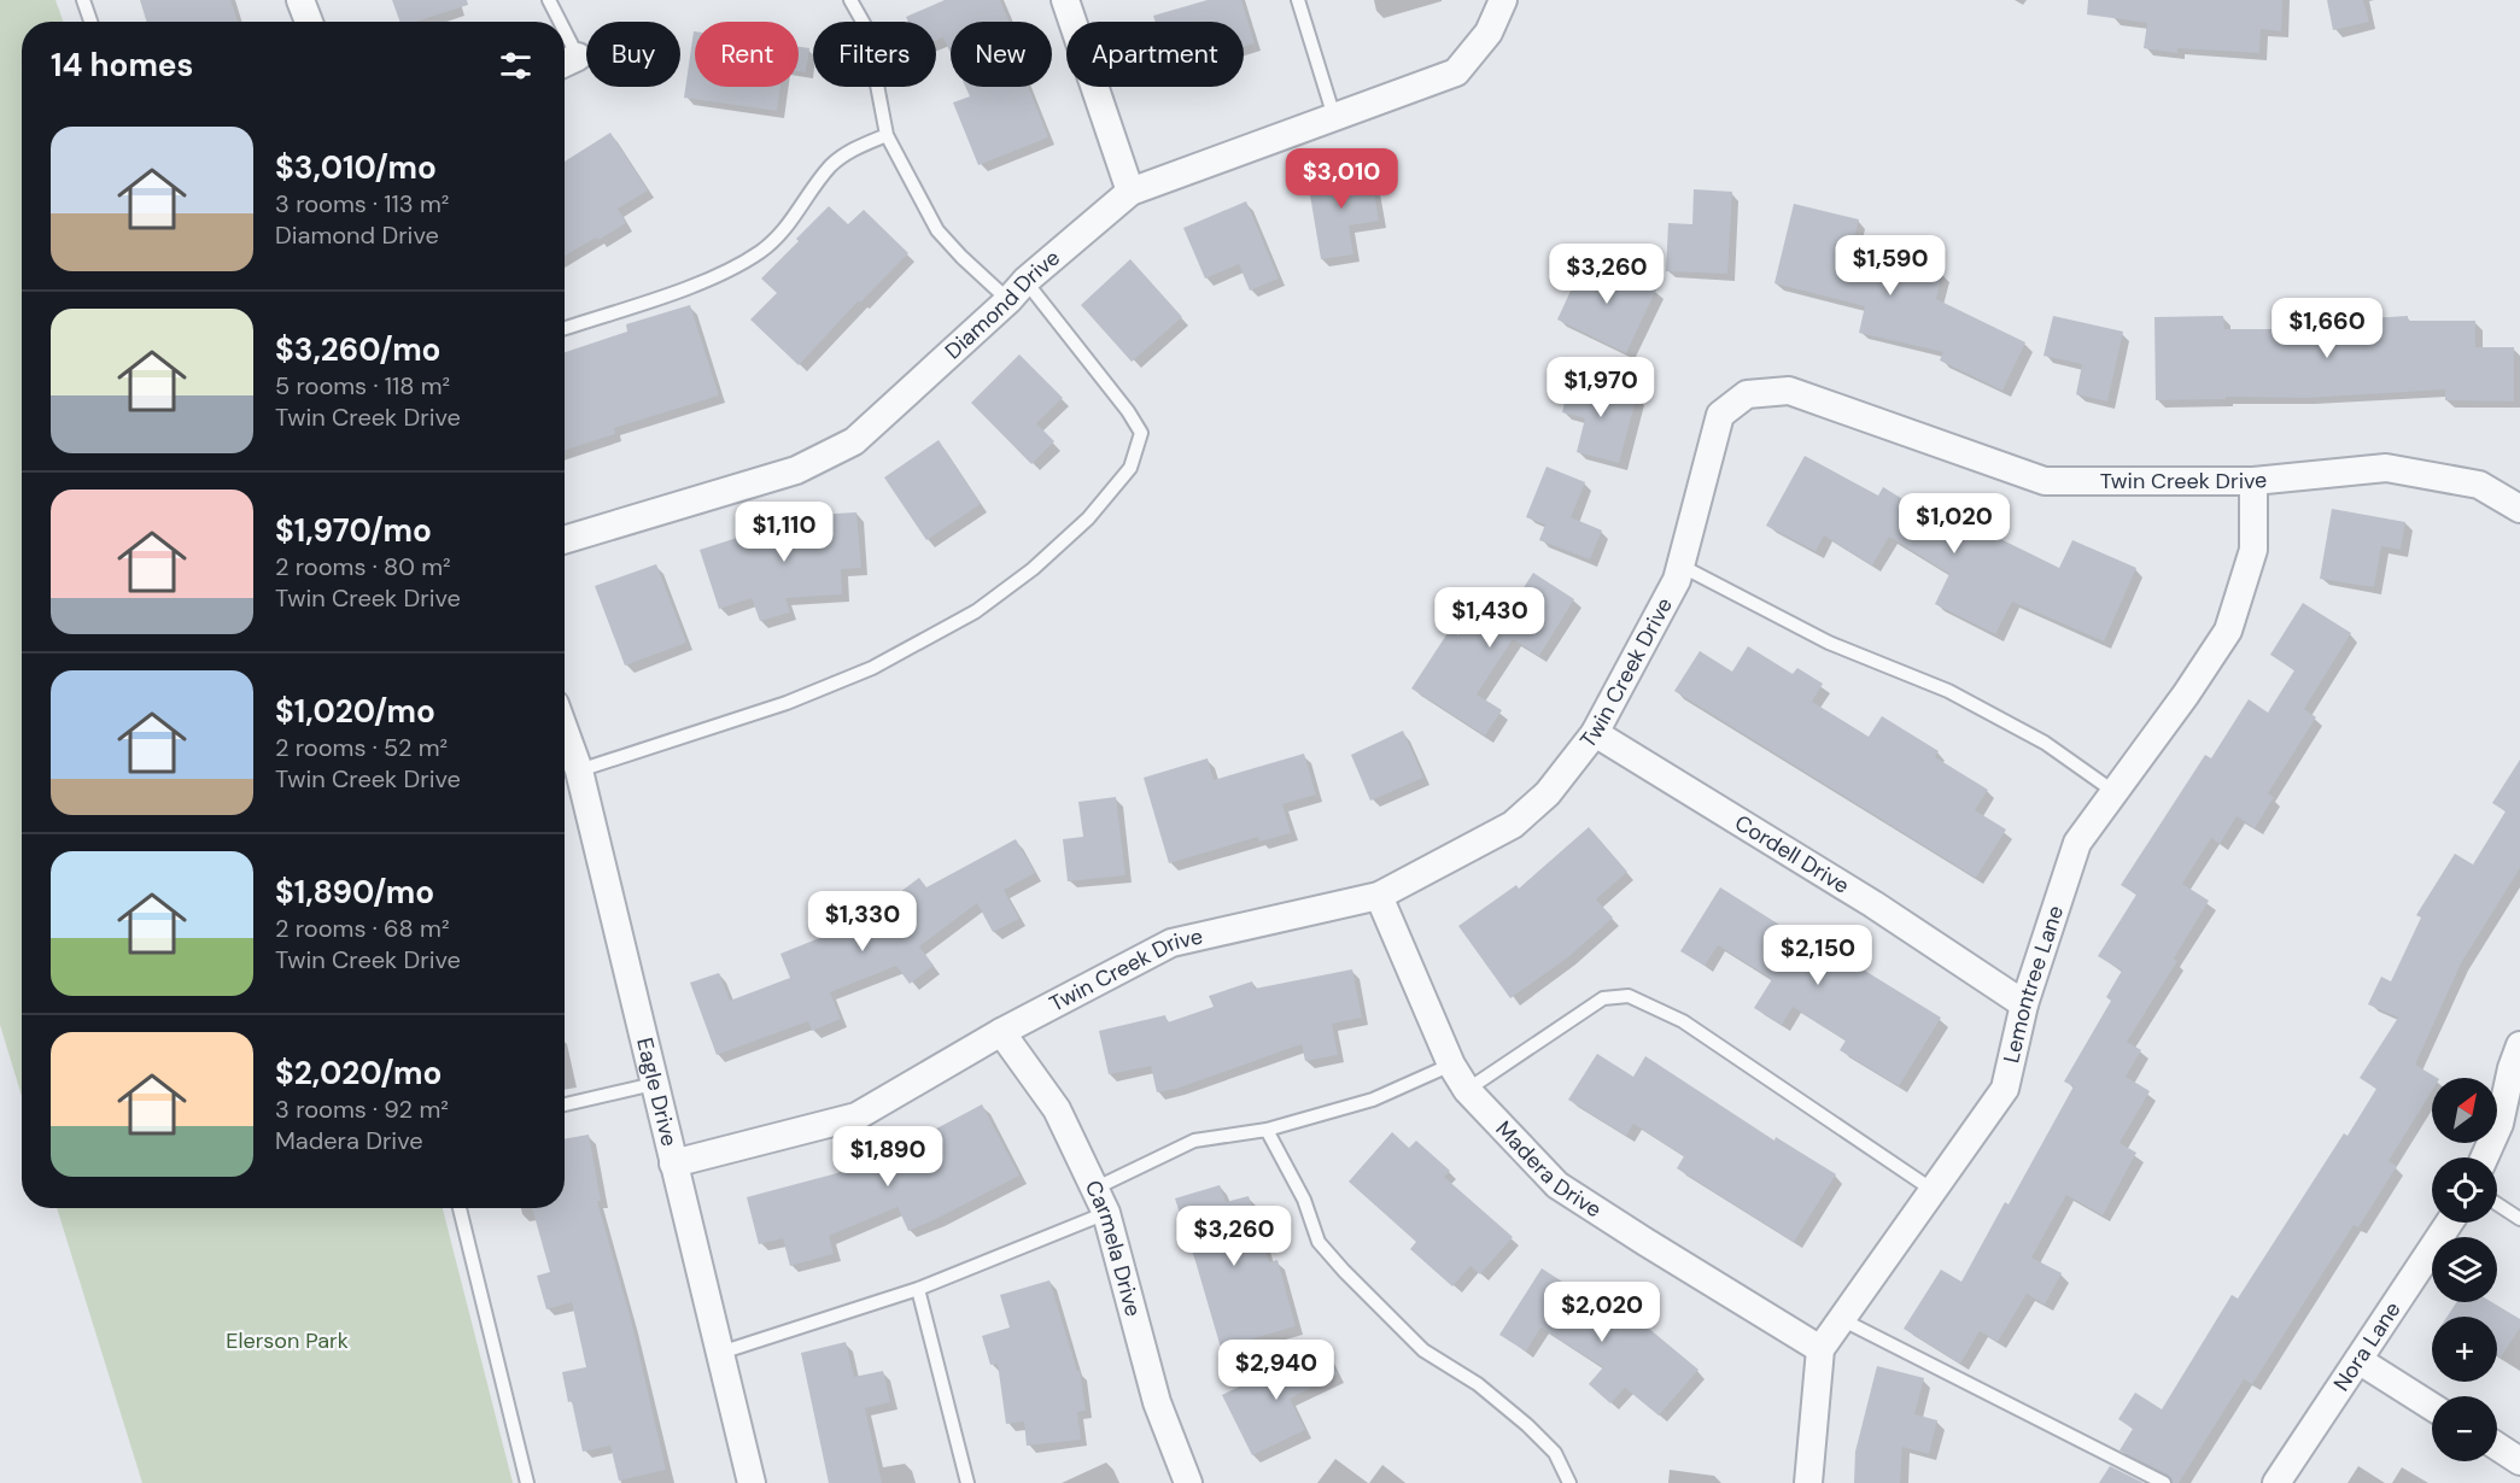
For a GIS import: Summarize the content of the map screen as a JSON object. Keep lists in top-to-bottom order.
{
  "streets": {
    "street": [
      "Diamond Drive",
      "Twin Creek Drive",
      "Cordell Drive",
      "Lemontree Lane",
      "Eagle Drive",
      "Madera Drive",
      "Carmela Drive",
      "Nora Lane"
    ]
  },
  "crossings": [
    ["Twin Creek Drive", "Cordell Drive"],
    ["Twin Creek Drive", "Lemontree Lane"],
    ["Twin Creek Drive", "Eagle Drive"],
    ["Twin Creek Drive", "Madera Drive"],
    ["Twin Creek Drive", "Carmela Drive"],
    ["Cordell Drive", "Lemontree Lane"],
    ["Lemontree Lane", "Madera Drive"]
  ],
  "parks": ["Elerson Park"],
  "north": "top right",
  "page": {
    "chip": [
      "Buy",
      "Rent",
      "Filters",
      "New",
      "Apartment"
    ],
    "heading": "14 homes",
    "list": [
      {
        "name": "$3,010/mo",
        "note": "3 rooms · 113 m² · Diamond Drive"
      },
      {
        "name": "$3,260/mo",
        "note": "5 rooms · 118 m² · Twin Creek Drive"
      },
      {
        "name": "$1,970/mo",
        "note": "2 rooms · 80 m² · Twin Creek Drive"
      },
      {
        "name": "$1,020/mo",
        "note": "2 rooms · 52 m² · Twin Creek Drive"
      },
      {
        "name": "$1,890/mo",
        "note": "2 rooms · 68 m² · Twin Creek Drive"
      },
      {
        "name": "$2,020/mo",
        "note": "3 rooms · 92 m² · Madera Drive"
      }
    ],
    "price": [
      "$3,010",
      "$1,590",
      "$3,260",
      "$1,660",
      "$1,970",
      "$1,020",
      "$1,110",
      "$1,430",
      "$1,330",
      "$2,150",
      "$1,890",
      "$3,260",
      "$2,020",
      "$2,940"
    ],
    "map_buttons": ["+", "−"]
  }
}
